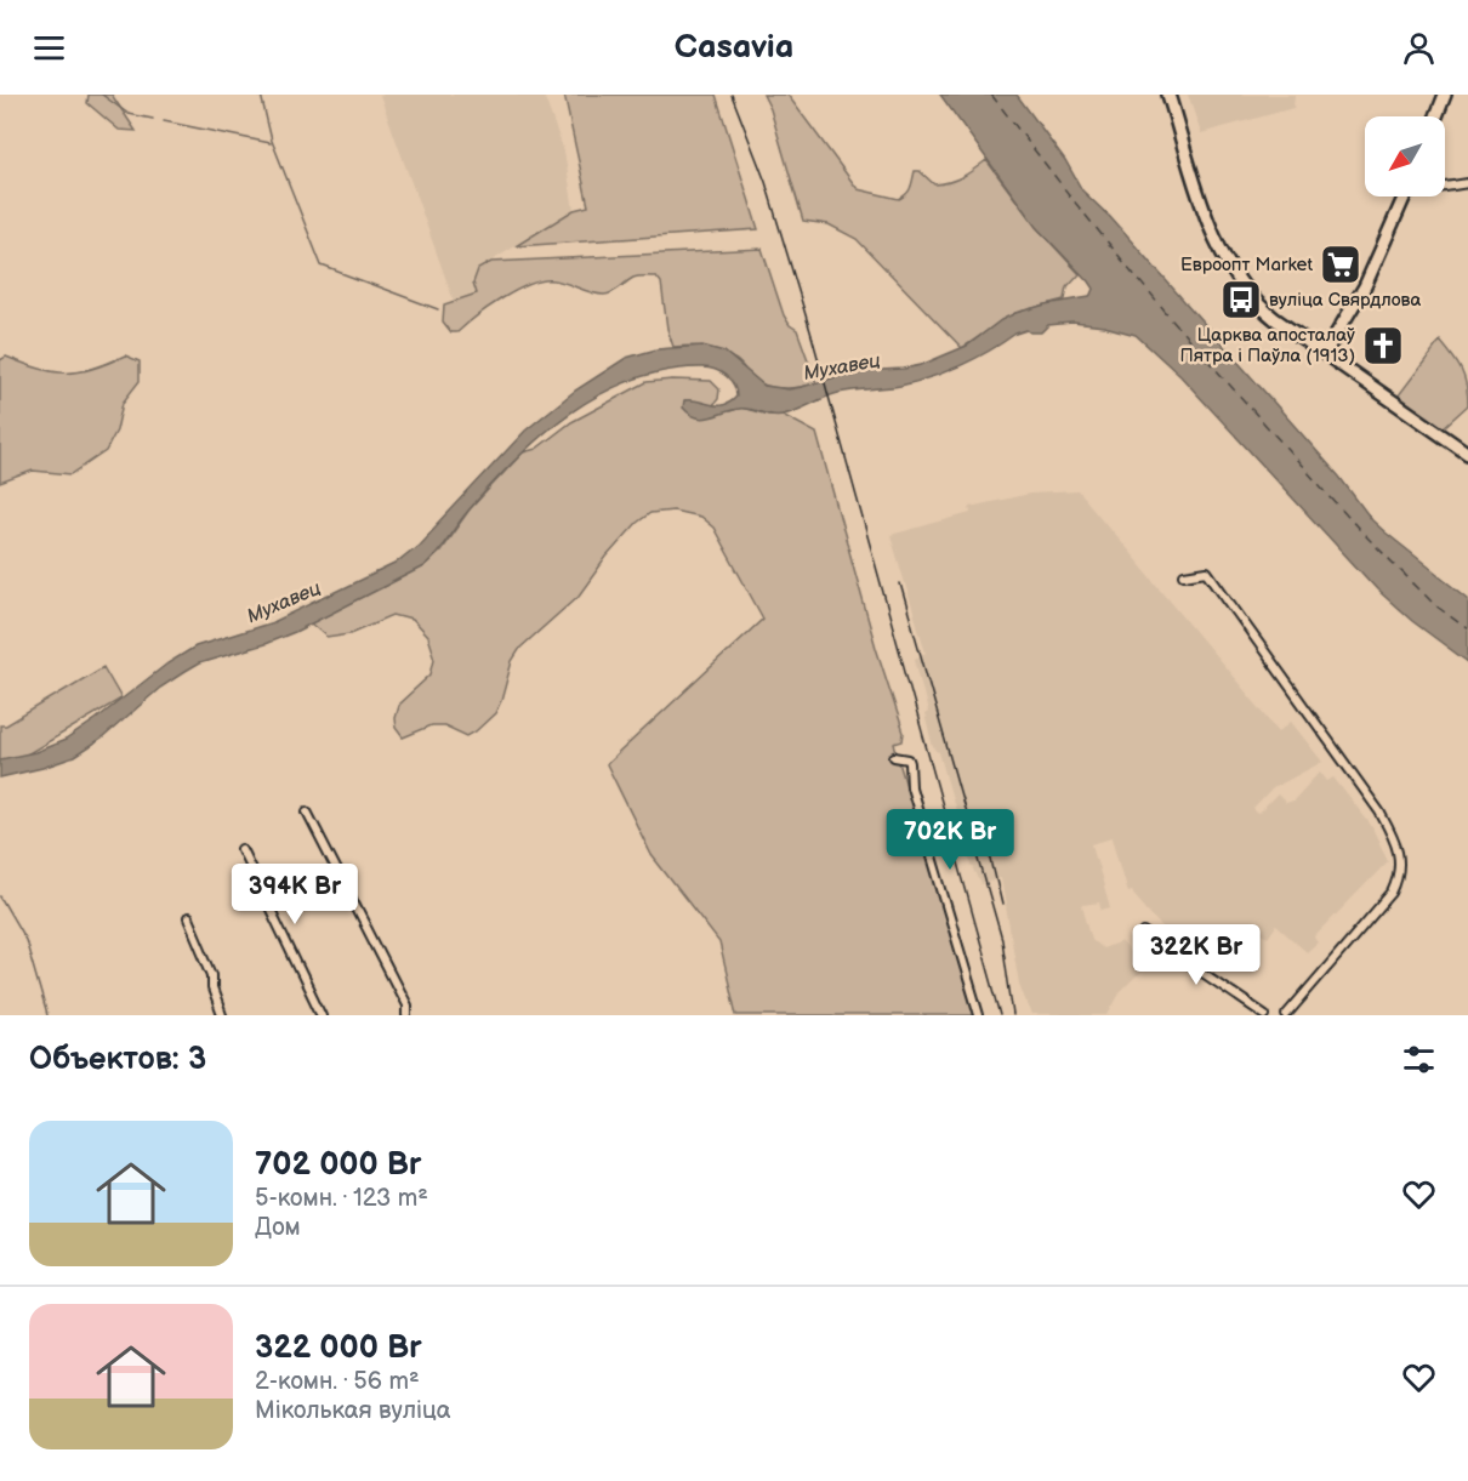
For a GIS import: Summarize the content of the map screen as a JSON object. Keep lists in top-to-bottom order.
{
  "water": ["Мухавец"],
  "places": {
    "supermarket": ["Евроопт Market"],
    "bus stop": ["вуліца Свярдлова"],
    "church": ["Царква апосталаў Пятра і Паўла (1913)"]
  },
  "north": "bottom left",
  "page": {
    "header": "Casavia",
    "price": ["702K Br", "394K Br", "322K Br"],
    "heading": "Объектов: 3",
    "list": [
      {
        "name": "702 000 Br",
        "note": "5-комн. · 123 m² · Дом"
      },
      {
        "name": "322 000 Br",
        "note": "2-комн. · 56 m² · Міколькая вуліца"
      }
    ]
  }
}
